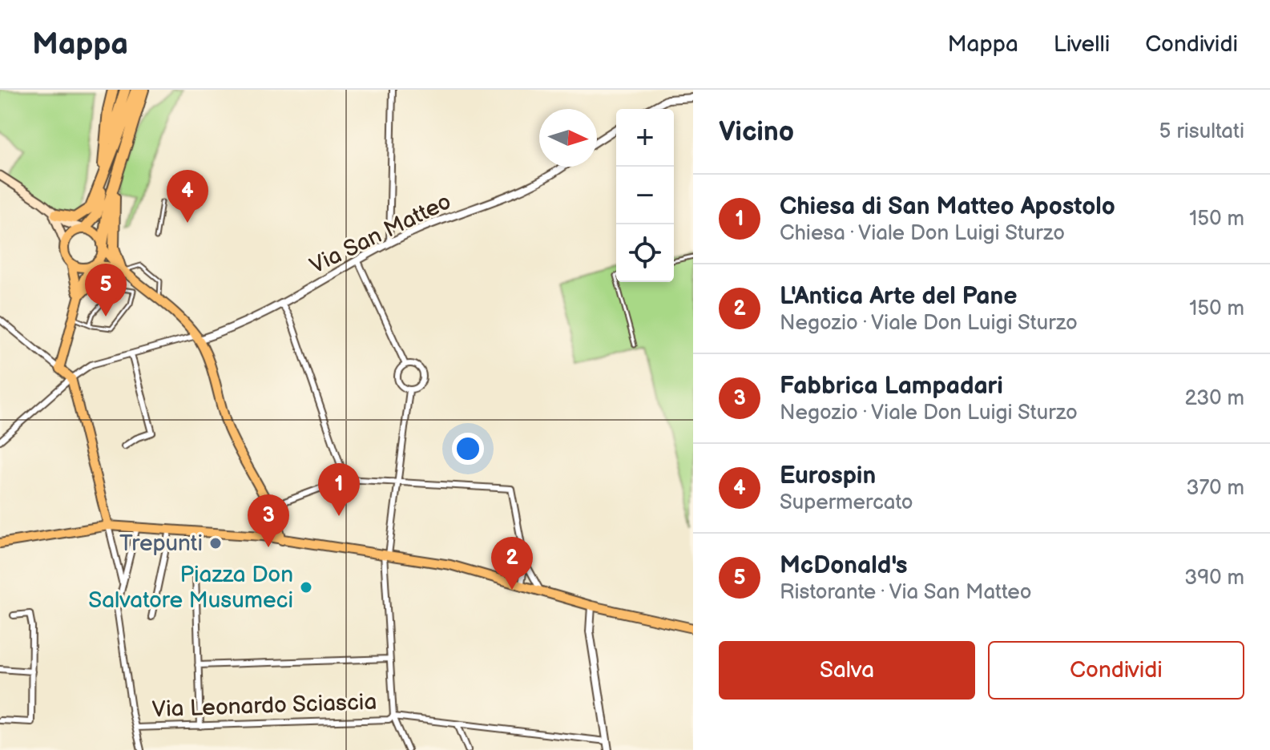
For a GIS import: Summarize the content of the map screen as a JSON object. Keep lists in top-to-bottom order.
{
  "streets": {
    "street": ["Via San Matteo", "Via Leonardo Sciascia"]
  },
  "places": ["Trepunti", "Piazza Don Salvatore Musumeci"],
  "north": "right",
  "page": {
    "header": "Mappa",
    "nav": ["Mappa", "Livelli", "Condividi"],
    "heading": ["Vicino", "5 risultati"],
    "map_buttons": ["+", "−"],
    "pins": [
      "4",
      "5",
      "1",
      "3",
      "2"
    ],
    "list": [
      {
        "mark": "1",
        "name": "Chiesa di San Matteo Apostolo",
        "note": "Chiesa · Viale Don Luigi Sturzo",
        "value": "150 m"
      },
      {
        "mark": "2",
        "name": "L'Antica Arte del Pane",
        "note": "Negozio · Viale Don Luigi Sturzo",
        "value": "150 m"
      },
      {
        "mark": "3",
        "name": "Fabbrica Lampadari",
        "note": "Negozio · Viale Don Luigi Sturzo",
        "value": "230 m"
      },
      {
        "mark": "4",
        "name": "Eurospin",
        "note": "Supermercato",
        "value": "370 m"
      },
      {
        "mark": "5",
        "name": "McDonald's",
        "note": "Ristorante · Via San Matteo",
        "value": "390 m"
      }
    ],
    "buttons": ["Salva", "Condividi"]
  }
}
